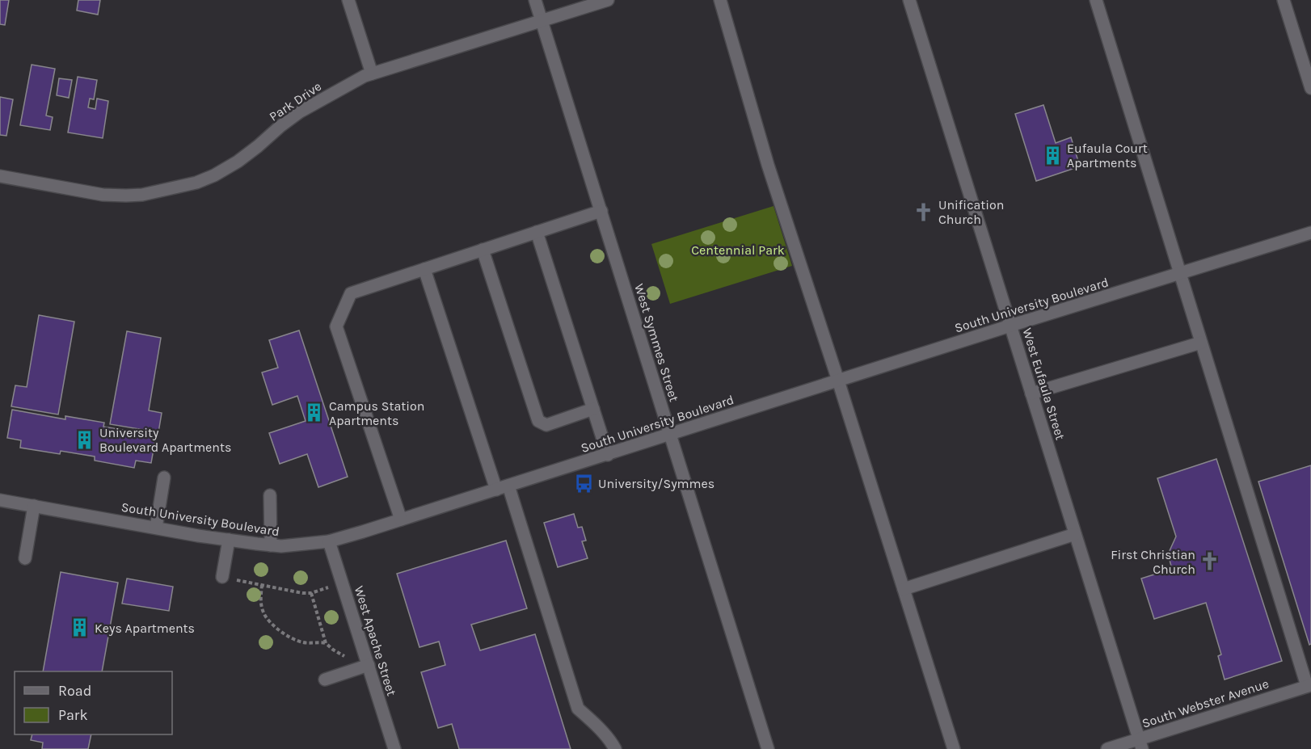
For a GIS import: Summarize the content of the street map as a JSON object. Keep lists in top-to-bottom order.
{
  "streets": {
    "street": [
      "Park Drive",
      "South University Boulevard",
      "West Symmes Street",
      "West Eufaula Street",
      "West Apache Street",
      "South Webster Avenue"
    ]
  },
  "crossings": [
    ["Park Drive", "West Symmes Street"],
    ["South University Boulevard", "West Symmes Street"],
    ["South University Boulevard", "West Eufaula Street"],
    ["South University Boulevard", "West Apache Street"],
    ["West Eufaula Street", "South Webster Avenue"]
  ],
  "parks": ["Centennial Park"],
  "places": {
    "building": [
      "Eufaula Court Apartments",
      "Campus Station Apartments",
      "University Boulevard Apartments",
      "Keys Apartments"
    ],
    "church": ["Unification Church", "First Christian Church"],
    "bus stop": ["University/Symmes"]
  },
  "legend": ["Road", "Park"]
}
